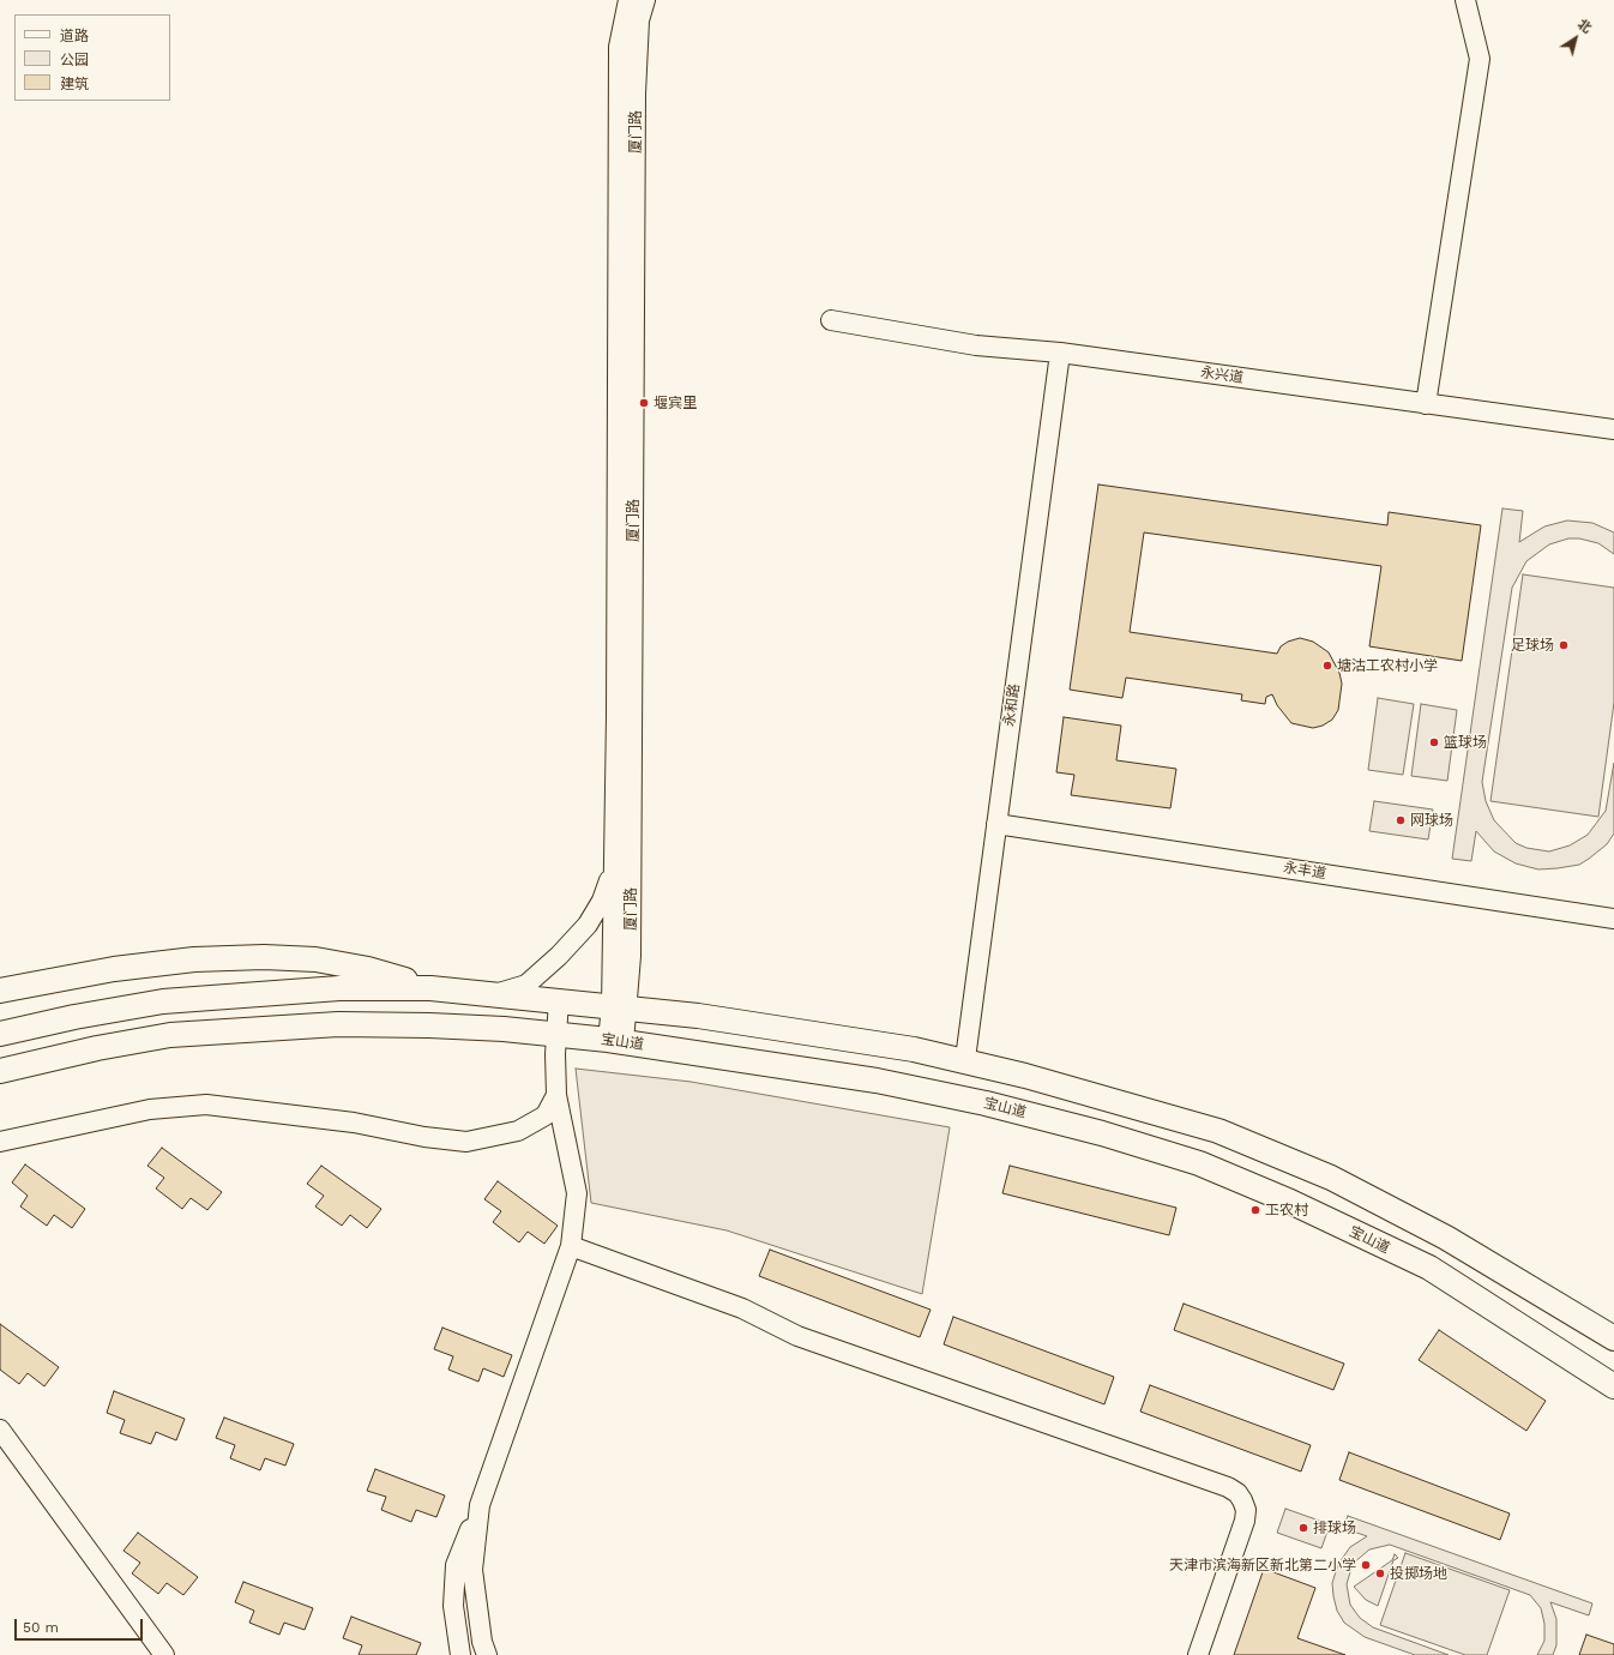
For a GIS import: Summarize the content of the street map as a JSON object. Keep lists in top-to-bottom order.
{
  "streets": {
    "main road": ["宝山道"],
    "street": [
      "厦门路",
      "永兴道",
      "永和路",
      "永丰道"
    ]
  },
  "crossings": [
    ["厦门路", "宝山道"],
    ["永兴道", "永和路"],
    ["永和路", "永丰道"]
  ],
  "places": [
    "堰宾里",
    "足球场",
    "塘沽工农村小学",
    "篮球场",
    "网球场",
    "工农村",
    "排球场",
    "天津市滨海新区新北第二小学",
    "投掷场地"
  ],
  "legend": ["道路", "公园", "建筑"],
  "scale_bar": "50 m",
  "north": "top right"
}
